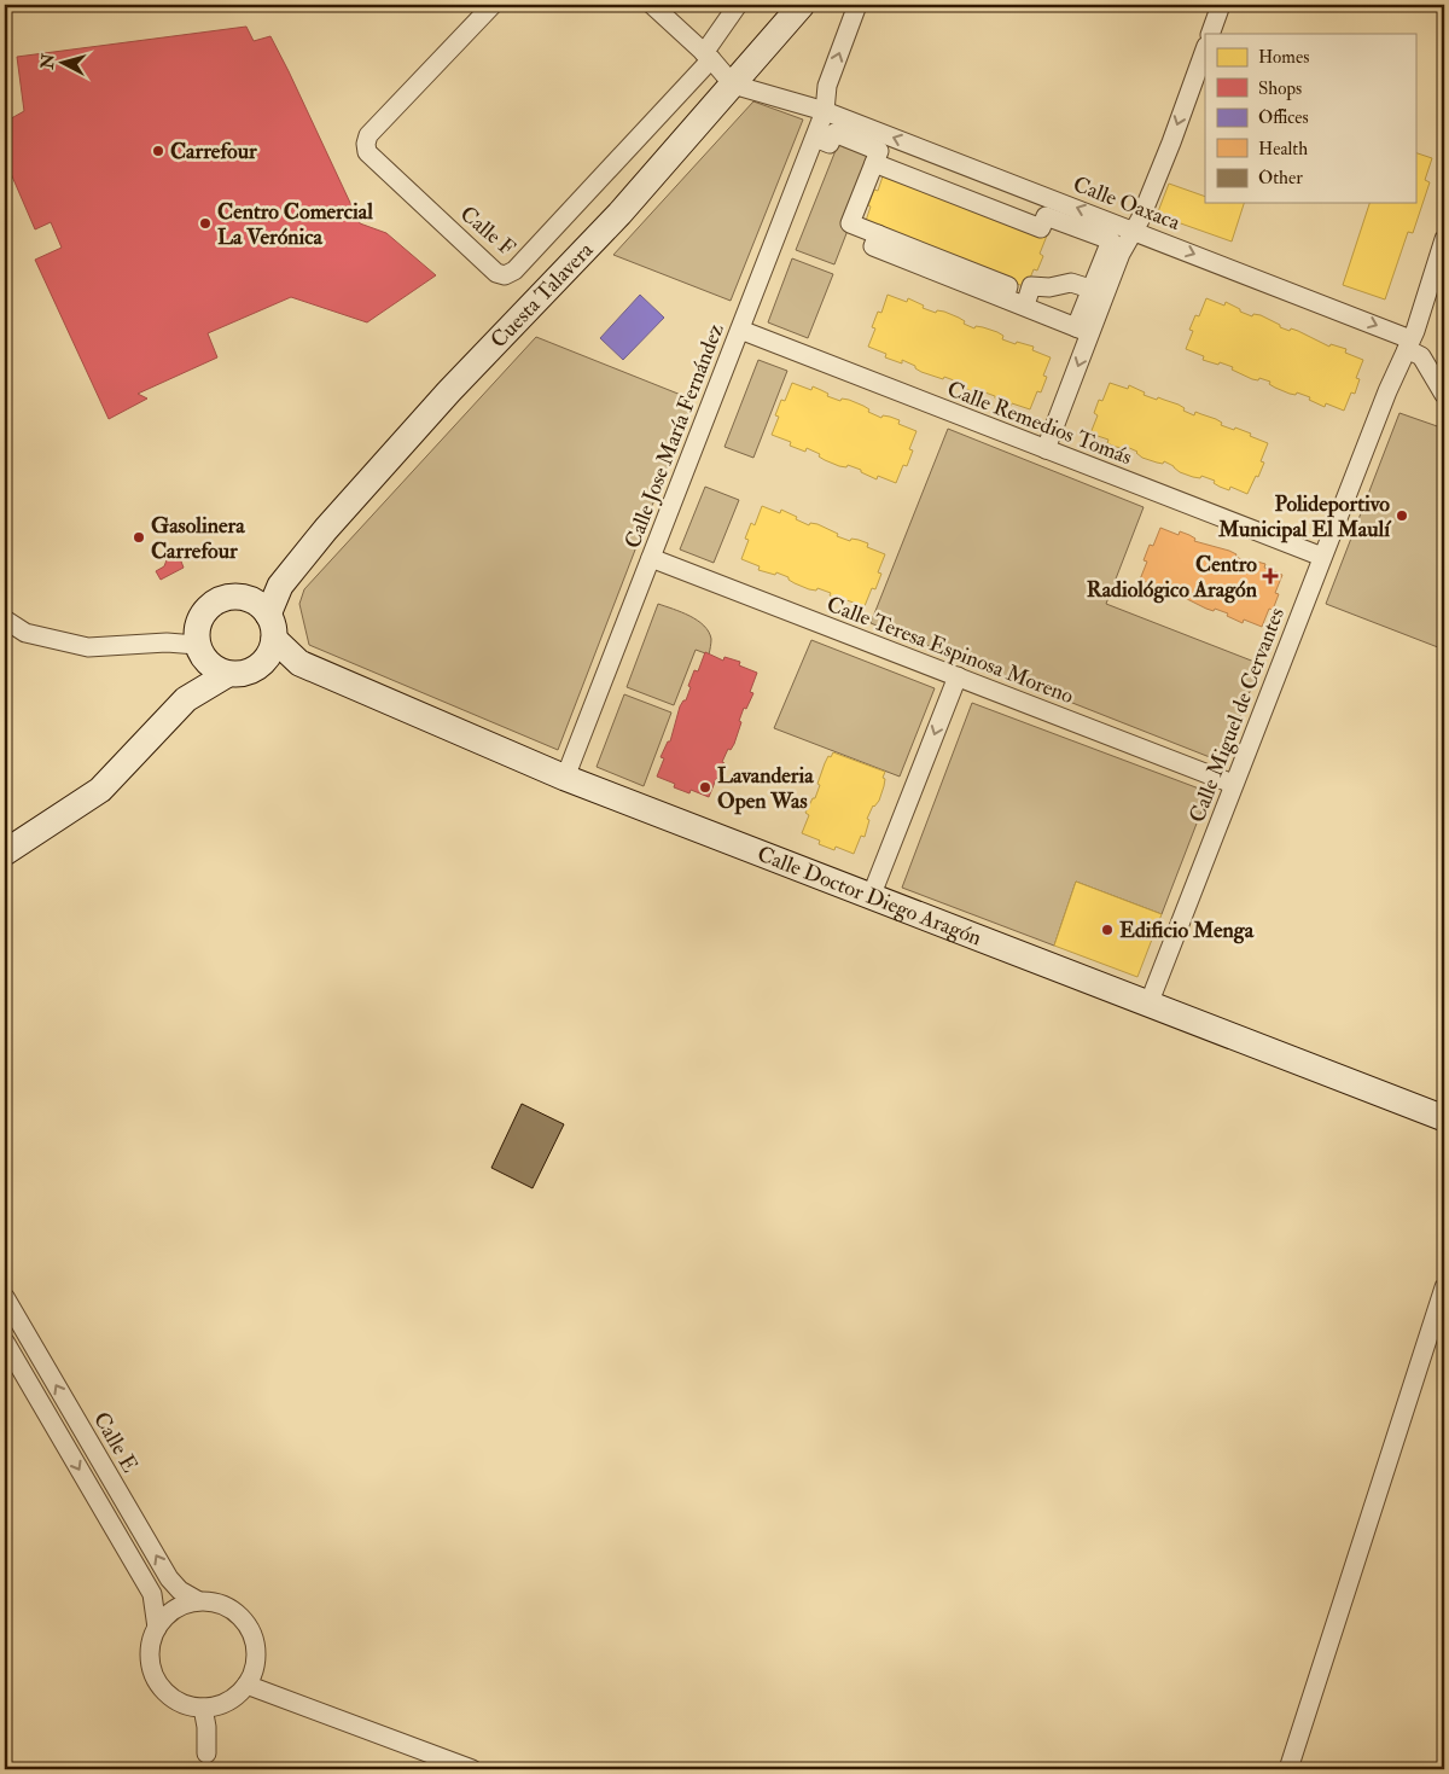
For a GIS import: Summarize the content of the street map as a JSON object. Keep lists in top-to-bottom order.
{
  "streets": {
    "main road": ["Cuesta Talavera", "Calle Doctor Diego Aragón"],
    "street": [
      "Calle Oaxaca",
      "Calle F",
      "Calle Remedios Tomás",
      "Calle Jose María Fernández",
      "Calle Teresa Espinosa Moreno",
      "Calle Miguel de Cervantes",
      "Calle E"
    ]
  },
  "crossings": [
    ["Calle Oaxaca", "Cuesta Talavera"],
    ["Calle Oaxaca", "Calle Jose María Fernández"],
    ["Calle Oaxaca", "Calle Miguel de Cervantes"],
    ["Cuesta Talavera", "Calle Doctor Diego Aragón"],
    ["Calle Remedios Tomás", "Calle Jose María Fernández"],
    ["Calle Remedios Tomás", "Calle Miguel de Cervantes"],
    ["Calle Jose María Fernández", "Calle Teresa Espinosa Moreno"],
    ["Calle Jose María Fernández", "Calle Doctor Diego Aragón"],
    ["Calle Teresa Espinosa Moreno", "Calle Miguel de Cervantes"],
    ["Calle Miguel de Cervantes", "Calle Doctor Diego Aragón"]
  ],
  "places": {
    "other": [
      "Carrefour",
      "Centro Comercial La Verónica",
      "Polideportivo Municipal El Maulí",
      "Gasolinera Carrefour",
      "Lavanderia Open Was",
      "Edificio Menga"
    ],
    "health": ["Centro Radiológico Aragón"]
  },
  "legend": [
    "Homes",
    "Shops",
    "Offices",
    "Health",
    "Other"
  ],
  "north": "left"
}
